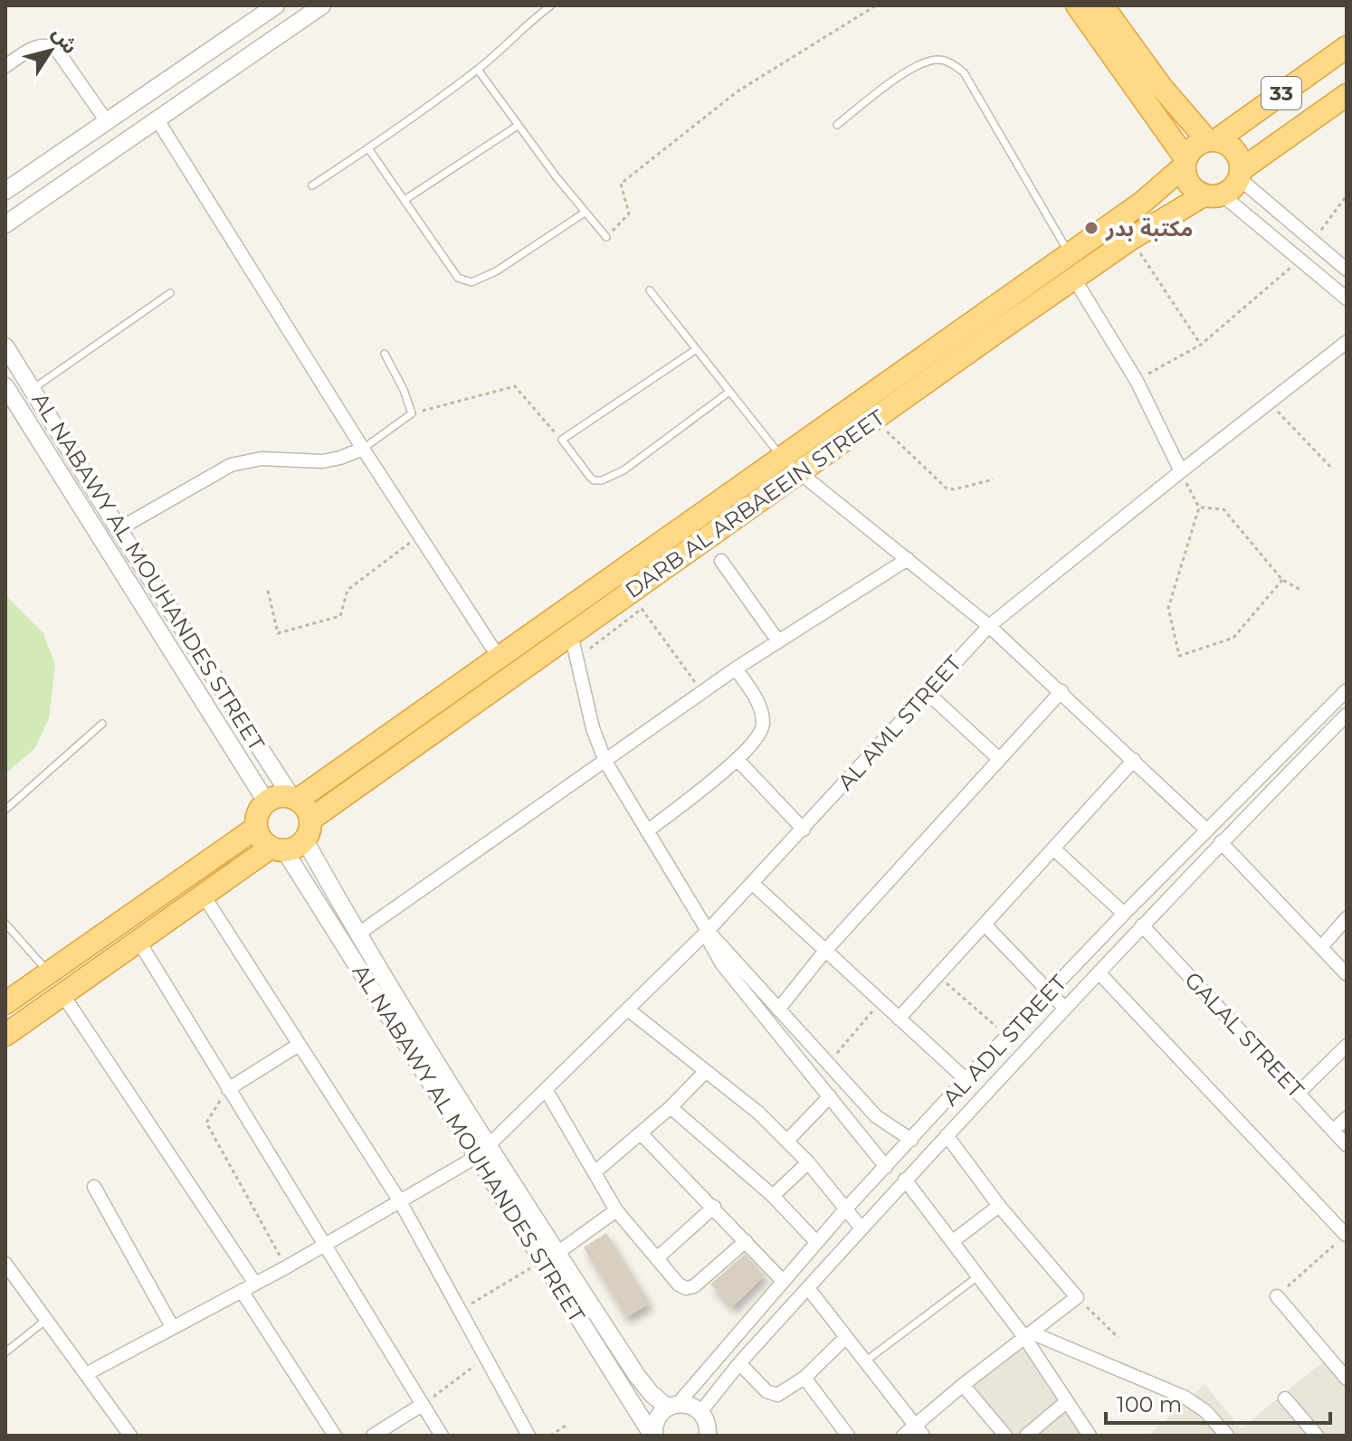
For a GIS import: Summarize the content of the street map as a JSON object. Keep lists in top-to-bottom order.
{
  "streets": {
    "highway": ["33", "DARB AL ARBAEEIN STREET"],
    "street": [
      "AL NABAWY AL MOUHANDES STREET",
      "AL AML STREET",
      "GALAL STREET",
      "AL ADL STREET"
    ]
  },
  "crossings": [
    ["33", "DARB AL ARBAEEIN STREET"],
    ["DARB AL ARBAEEIN STREET", "AL NABAWY AL MOUHANDES STREET"],
    ["AL NABAWY AL MOUHANDES STREET", "AL AML STREET"],
    ["AL NABAWY AL MOUHANDES STREET", "AL ADL STREET"],
    ["GALAL STREET", "AL ADL STREET"]
  ],
  "places": ["مكتبة بدر"],
  "scale_bar": "100 m",
  "north": "top right"
}
